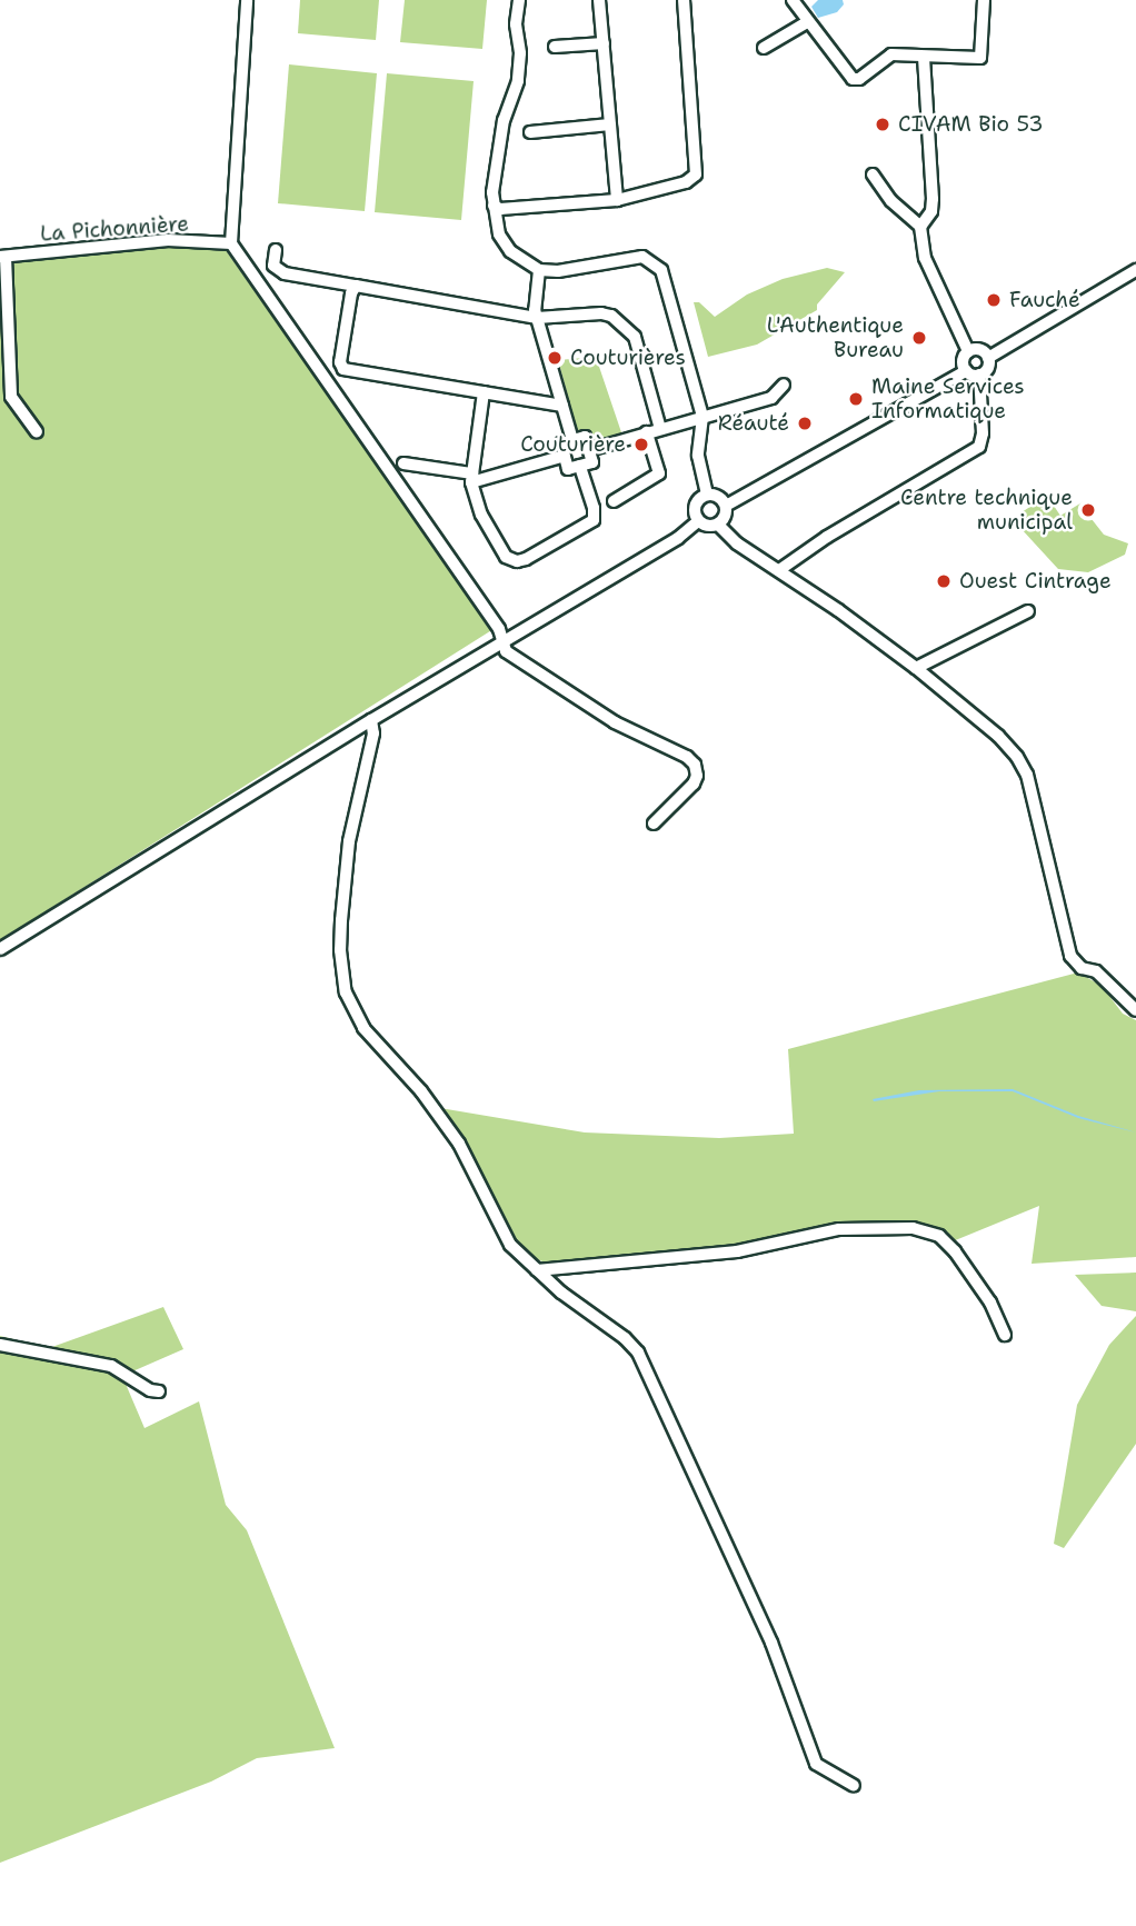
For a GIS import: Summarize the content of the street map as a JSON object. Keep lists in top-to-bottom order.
{
  "streets": {
    "street": ["La Pichonnière"]
  },
  "places": [
    "CIVAM Bio 53",
    "Fauché",
    "L'Authentique Bureau",
    "Couturières",
    "Maine Services Informatique",
    "Réauté",
    "Couturière",
    "Centre technique municipal",
    "Ouest Cintrage"
  ]
}
